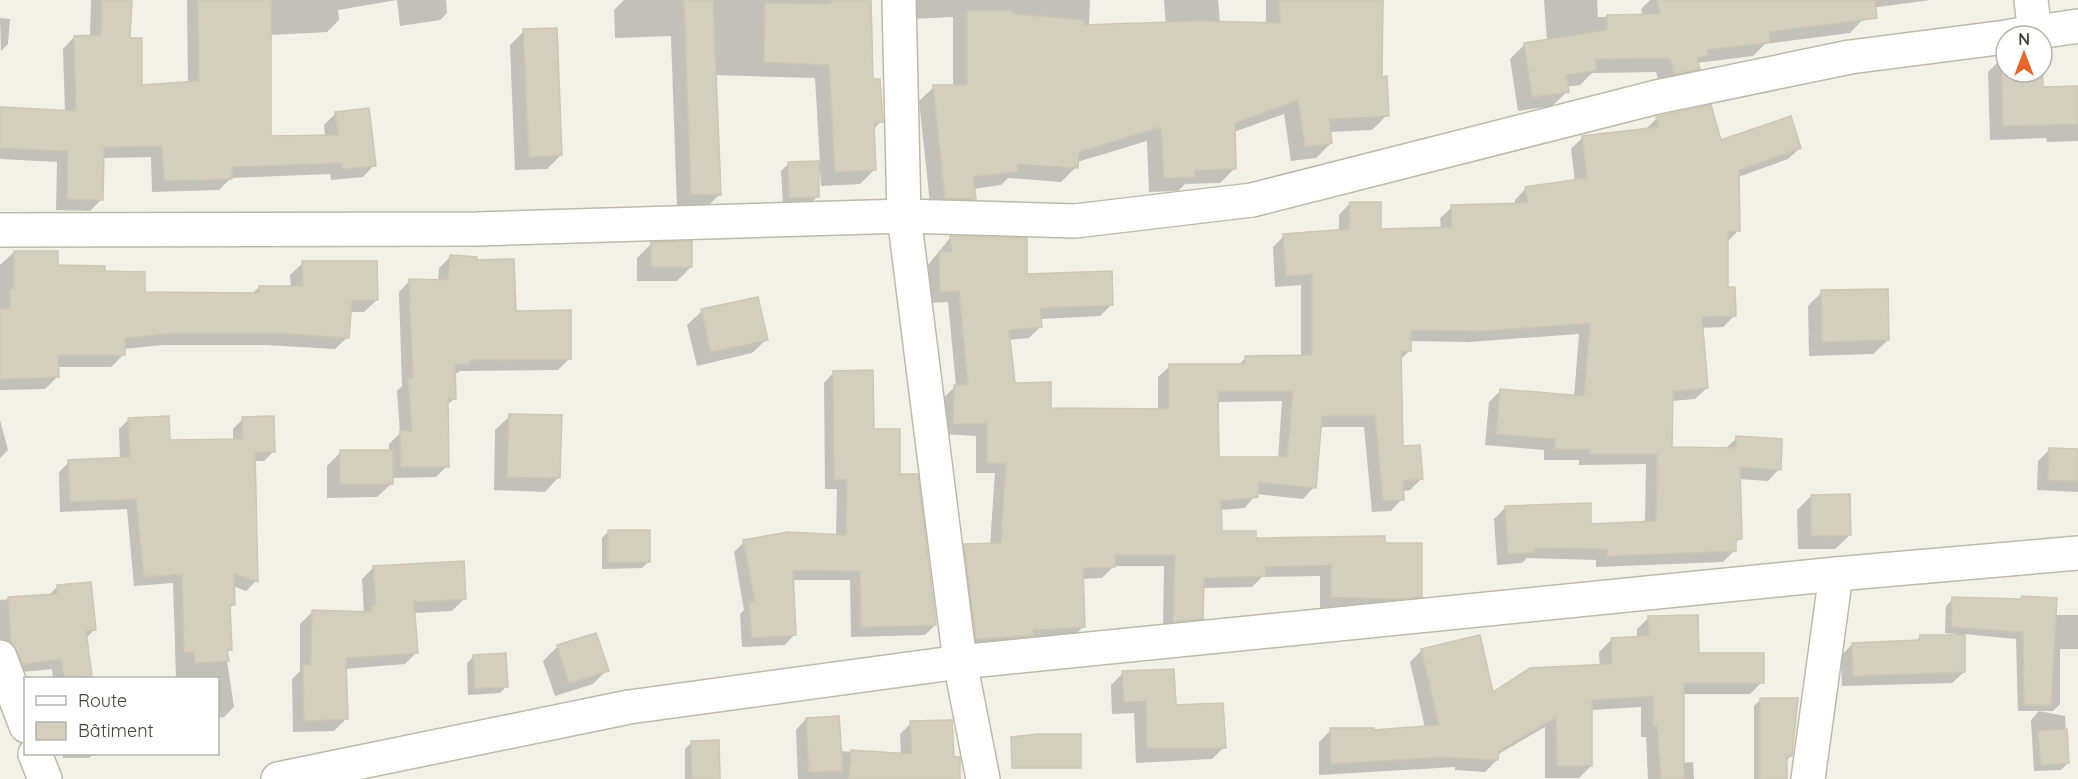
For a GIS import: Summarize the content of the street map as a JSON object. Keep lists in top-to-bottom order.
{
  "legend": ["Route", "Bâtiment"],
  "north": "top"
}
